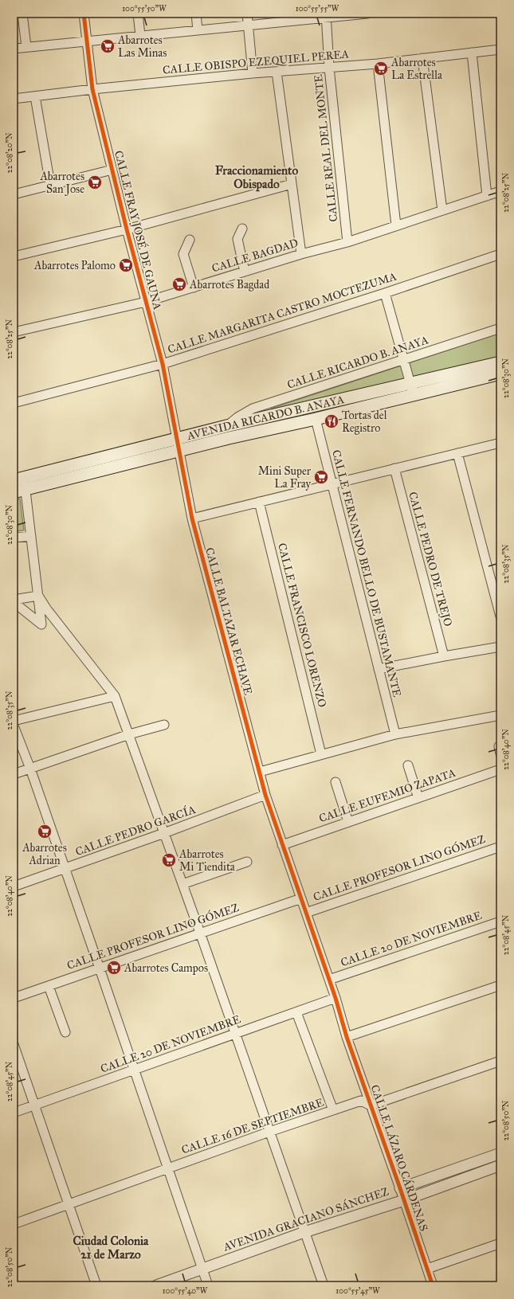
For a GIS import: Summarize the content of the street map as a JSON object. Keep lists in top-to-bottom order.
{
  "streets": {
    "main road": ["AVENIDA RICARDO B. ANAYA"],
    "street": [
      "CALLE OBISPO EZEQUIEL PEREA",
      "CALLE REAL DEL MONTE",
      "CALLE FRAY JOSÉ DE GAUNA",
      "CALLE BAGDAD",
      "CALLE MARGARITA CASTRO MOCTEZUMA",
      "CALLE RICARDO B. ANAYA",
      "CALLE PEDRO DE TREJO",
      "CALLE FERNANDO BELLO DE BUSTAMANTE",
      "CALLE BALTAZAR ECHAVE",
      "CALLE FRANCISCO LORENZO",
      "CALLE EUFEMIO ZAPATA",
      "CALLE PEDRO GARCÍA",
      "CALLE PROFESOR LINO GÓMEZ",
      "CALLE 20 DE NOVIEMBRE",
      "CALLE 16 DE SEPTIEMBRE",
      "CALLE LÁZARO CÁRDENAS",
      "AVENIDA GRACIANO SÁNCHEZ"
    ]
  },
  "crossings": [
    ["CALLE OBISPO EZEQUIEL PEREA", "CALLE REAL DEL MONTE"],
    ["CALLE OBISPO EZEQUIEL PEREA", "CALLE FRAY JOSÉ DE GAUNA"],
    ["CALLE REAL DEL MONTE", "CALLE BAGDAD"],
    ["CALLE FRAY JOSÉ DE GAUNA", "CALLE BAGDAD"],
    ["CALLE FRAY JOSÉ DE GAUNA", "CALLE MARGARITA CASTRO MOCTEZUMA"],
    ["CALLE FRAY JOSÉ DE GAUNA", "AVENIDA RICARDO B. ANAYA"],
    ["CALLE FRAY JOSÉ DE GAUNA", "CALLE BALTAZAR ECHAVE"],
    ["CALLE RICARDO B. ANAYA", "AVENIDA RICARDO B. ANAYA"],
    ["AVENIDA RICARDO B. ANAYA", "CALLE FERNANDO BELLO DE BUSTAMANTE"],
    ["AVENIDA RICARDO B. ANAYA", "CALLE BALTAZAR ECHAVE"],
    ["CALLE BALTAZAR ECHAVE", "CALLE EUFEMIO ZAPATA"],
    ["CALLE BALTAZAR ECHAVE", "CALLE PEDRO GARCÍA"],
    ["CALLE BALTAZAR ECHAVE", "CALLE PROFESOR LINO GÓMEZ"],
    ["CALLE BALTAZAR ECHAVE", "CALLE LÁZARO CÁRDENAS"],
    ["CALLE PROFESOR LINO GÓMEZ", "CALLE LÁZARO CÁRDENAS"],
    ["CALLE 20 DE NOVIEMBRE", "CALLE LÁZARO CÁRDENAS"],
    ["CALLE 16 DE SEPTIEMBRE", "CALLE LÁZARO CÁRDENAS"],
    ["CALLE LÁZARO CÁRDENAS", "AVENIDA GRACIANO SÁNCHEZ"]
  ],
  "districts": ["Fraccionamiento Obispado", "Ciudad Colonia 21 de Marzo"],
  "places": {
    "supermarket": [
      "Abarrotes Las Minas",
      "Abarrotes La Estrella",
      "Abarrotes San Jose",
      "Abarrotes Palomo",
      "Abarrotes Bagdad",
      "Mini Super La Fray",
      "Abarrotes Adrian",
      "Abarrotes Mi Tiendita",
      "Abarrotes Campos"
    ],
    "restaurant": ["Tortas del Registro"]
  },
  "coordinates": [
    "100°55'50\"W",
    "100°55'55\"W",
    "22°08'20\"N",
    "22°08'25\"N",
    "22°08'30\"N",
    "22°08'35\"N",
    "22°08'40\"N",
    "22°08'45\"N",
    "22°08'50\"N",
    "100°55'40\"W",
    "100°55'45\"W"
  ]
}
